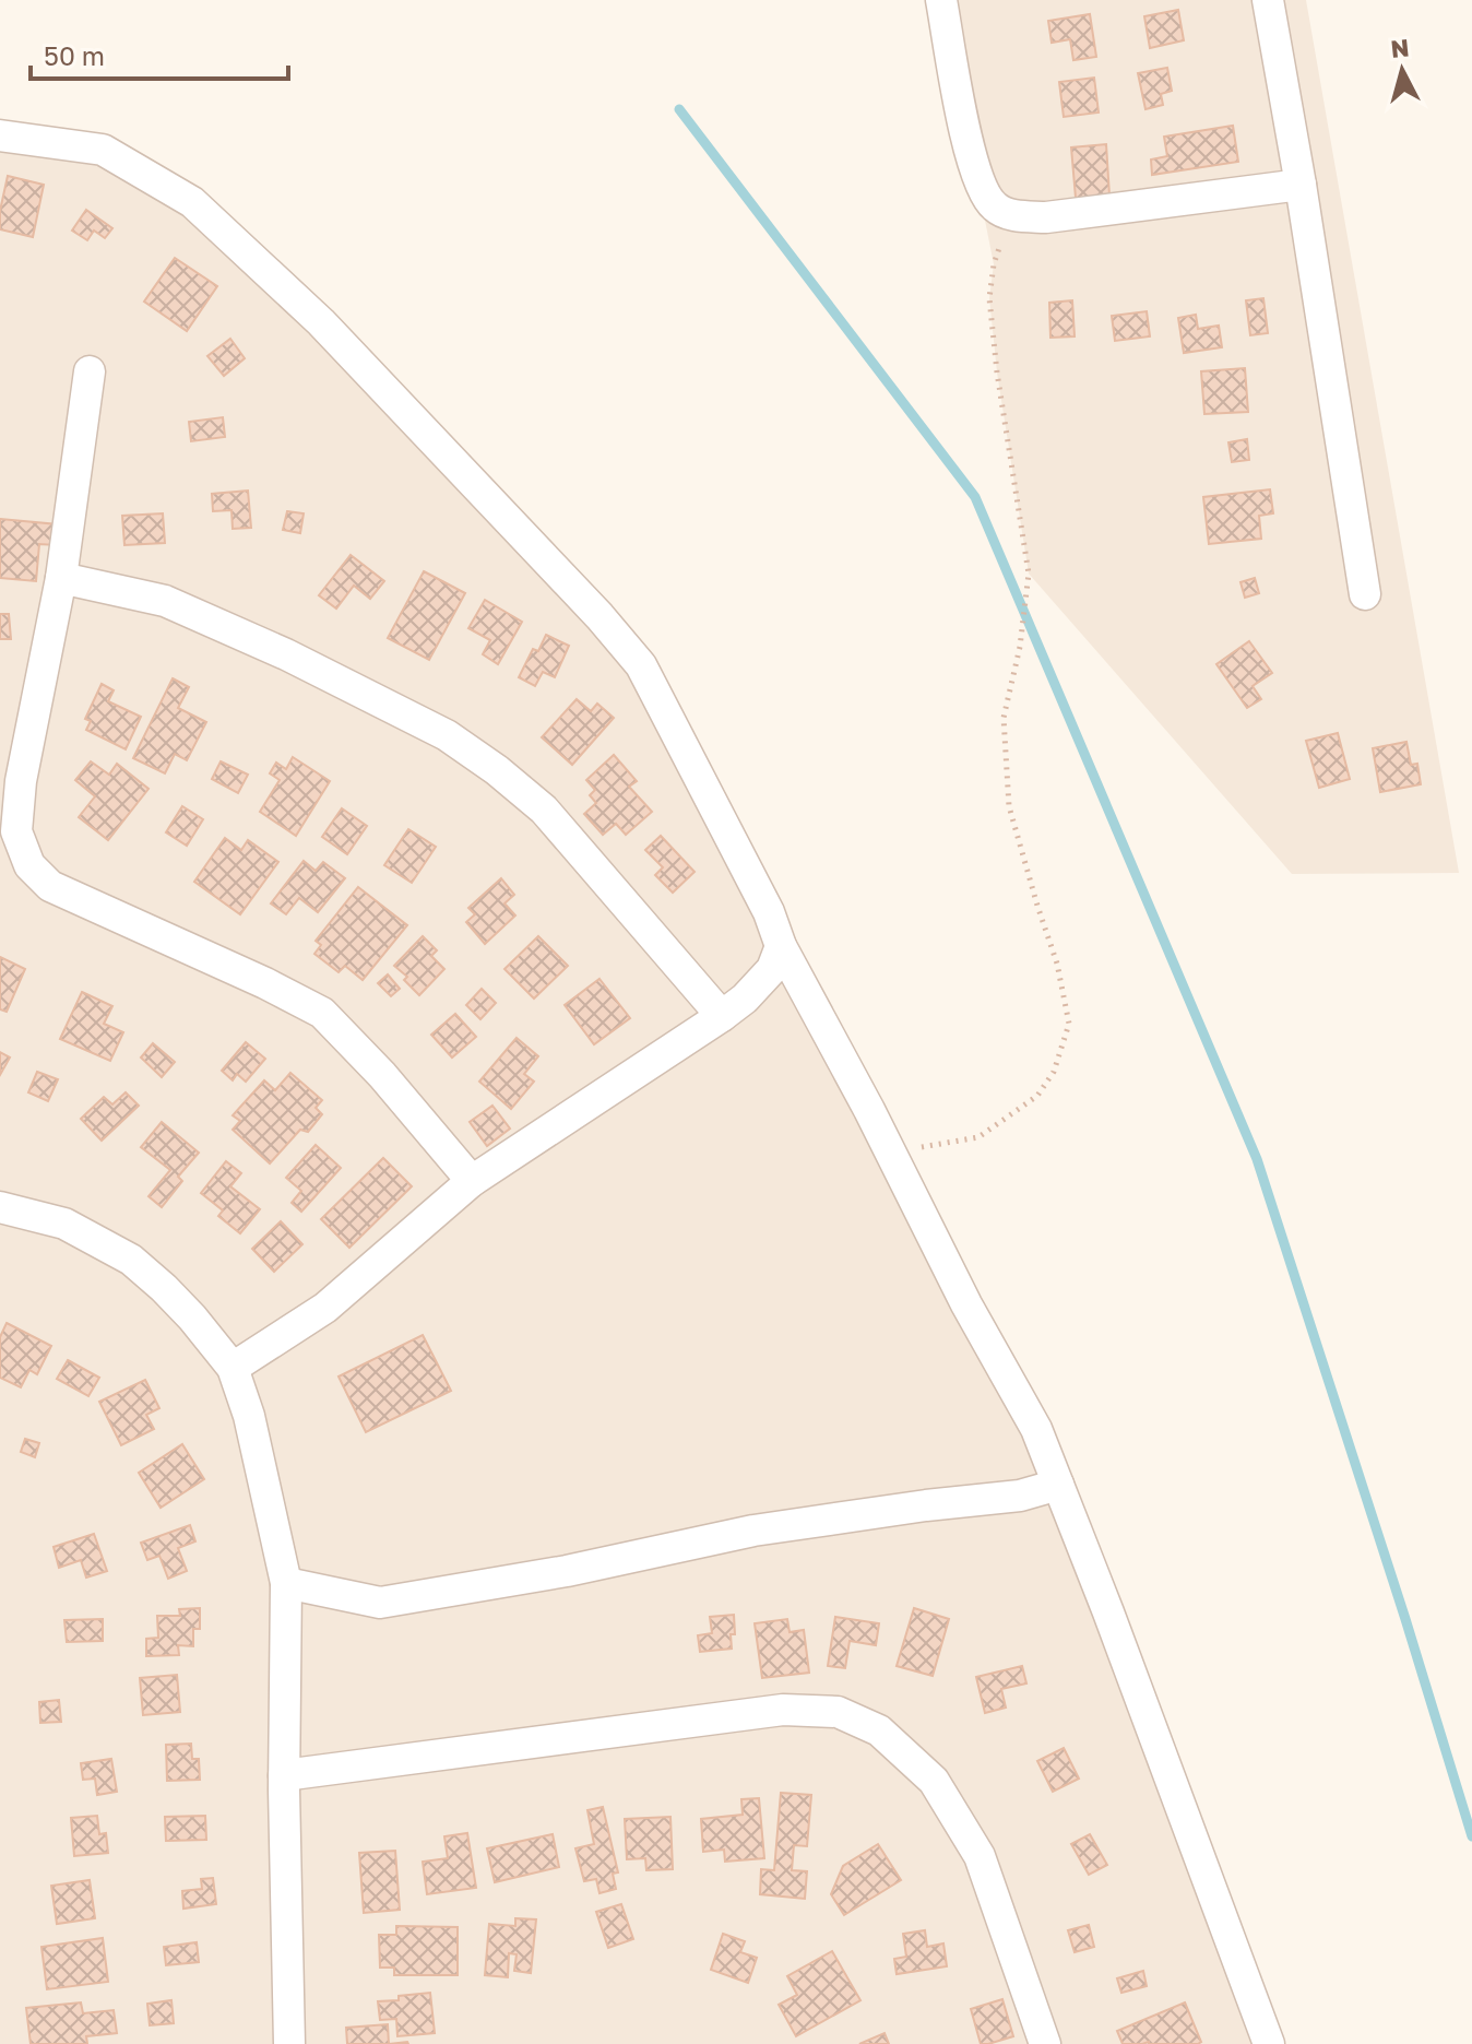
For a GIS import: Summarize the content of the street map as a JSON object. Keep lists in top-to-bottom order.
{
  "scale_bar": "50 m",
  "north": "top"
}
